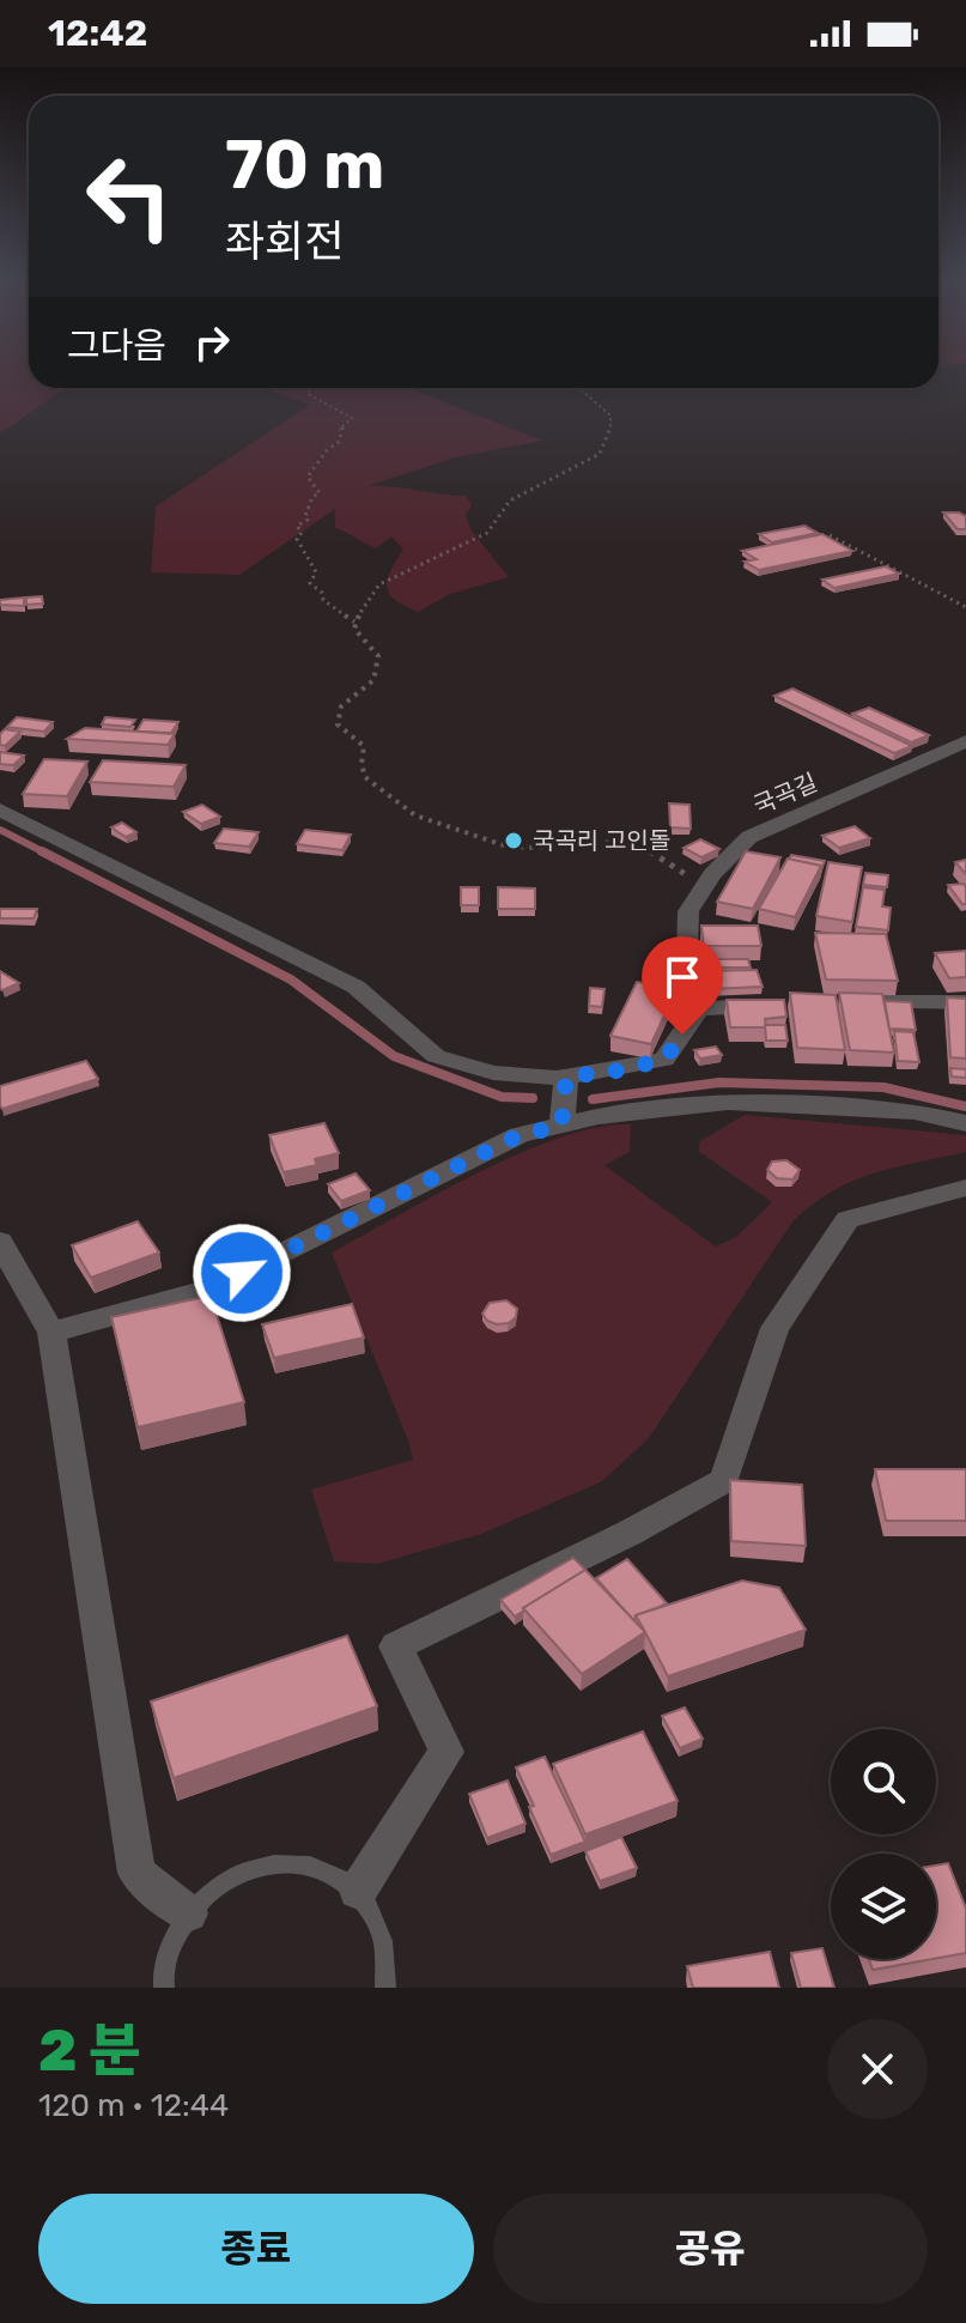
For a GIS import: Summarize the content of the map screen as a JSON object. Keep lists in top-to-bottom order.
{
  "streets": {
    "street": ["국곡길"]
  },
  "places": ["국곡리 고인돌"],
  "page": {
    "status": "12:42",
    "turn": ["70 m", "좌회전"],
    "then": "그다음",
    "heading": ["2 분", "120 m · 12:44"],
    "buttons": ["종료", "공유"]
  }
}
